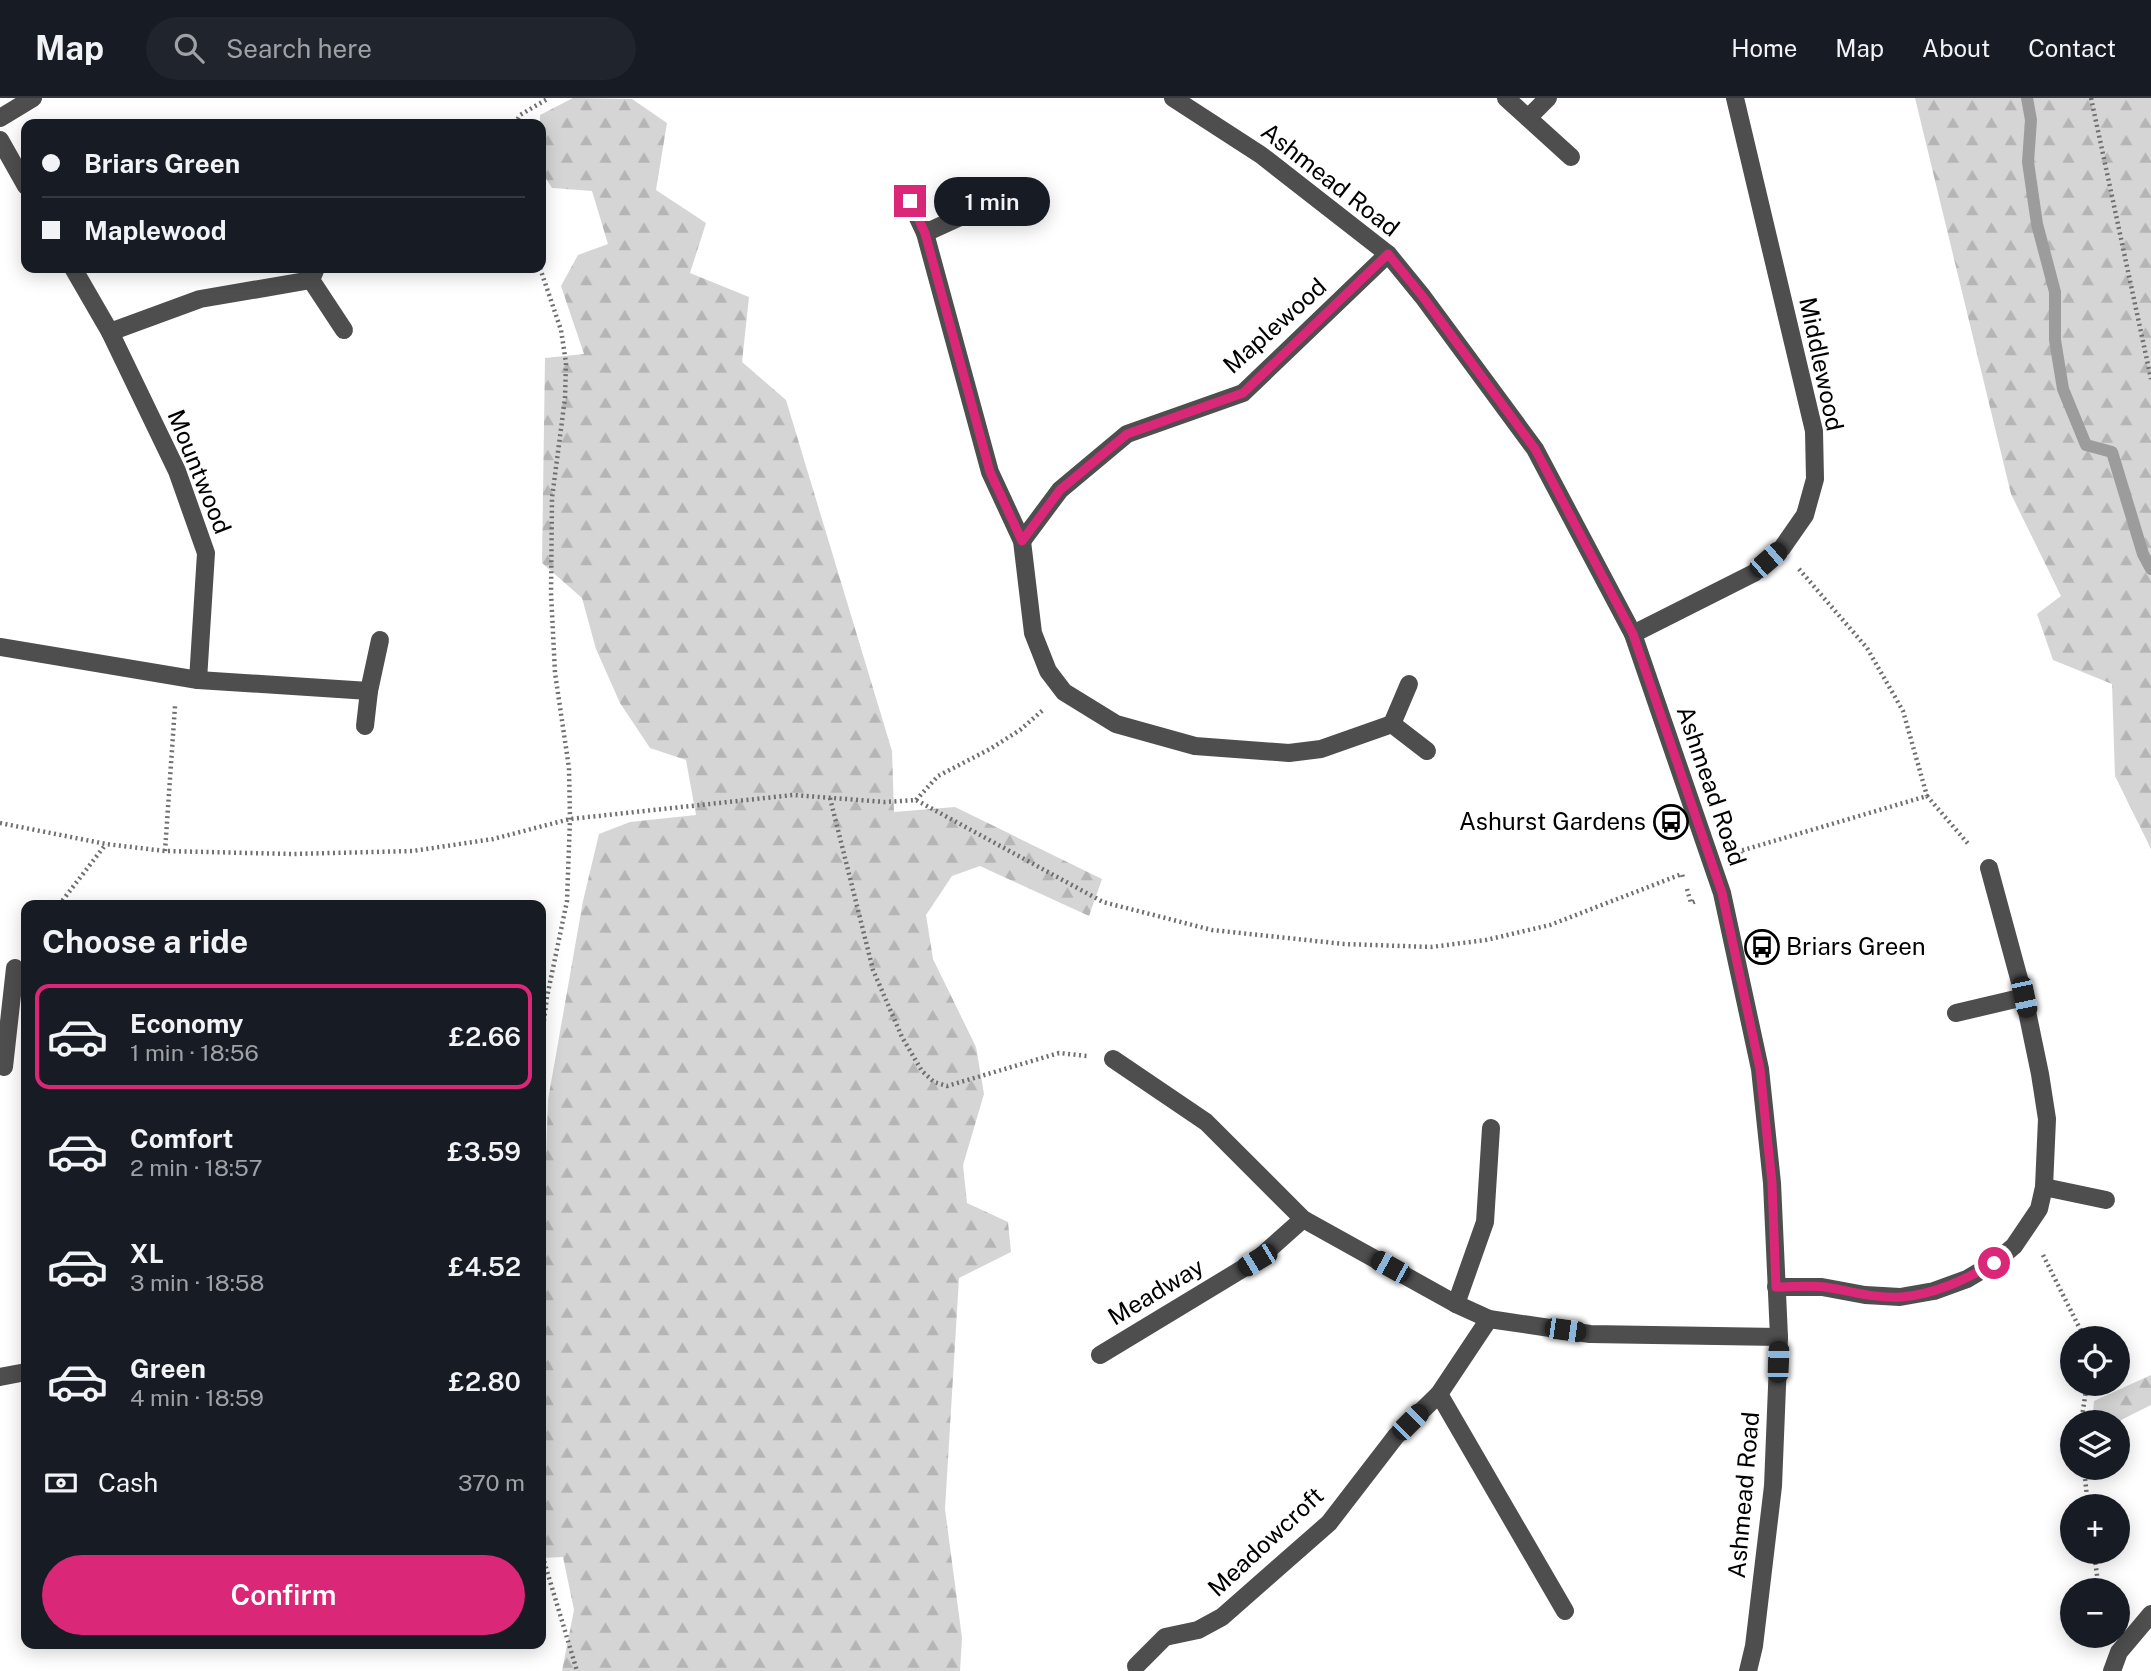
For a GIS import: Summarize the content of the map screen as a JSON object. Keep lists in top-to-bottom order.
{
  "streets": {
    "street": [
      "Ashmead Road",
      "Maplewood",
      "Middlewood",
      "Mountwood",
      "Meadway",
      "Meadowcroft"
    ]
  },
  "crossings": [
    ["Ashmead Road", "Maplewood"],
    ["Ashmead Road", "Middlewood"]
  ],
  "places": {
    "bus stop": ["Ashurst Gardens", "Briars Green"]
  },
  "page": {
    "header": "Map",
    "search": "Search here",
    "nav": [
      "Home",
      "Map",
      "About",
      "Contact"
    ],
    "banner": ["Briars Green", "Maplewood"],
    "bubble": "1 min",
    "heading": "Choose a ride",
    "list": [
      {
        "name": "Economy",
        "note": "1 min · 18:56",
        "value": "£2.66"
      },
      {
        "name": "Comfort",
        "note": "2 min · 18:57",
        "value": "£3.59"
      },
      {
        "name": "XL",
        "note": "3 min · 18:58",
        "value": "£4.52"
      },
      {
        "name": "Green",
        "note": "4 min · 18:59",
        "value": "£2.80"
      }
    ],
    "map_buttons": ["+", "−"],
    "pay": ["Cash", "370 m"],
    "buttons": "Confirm"
  }
}
